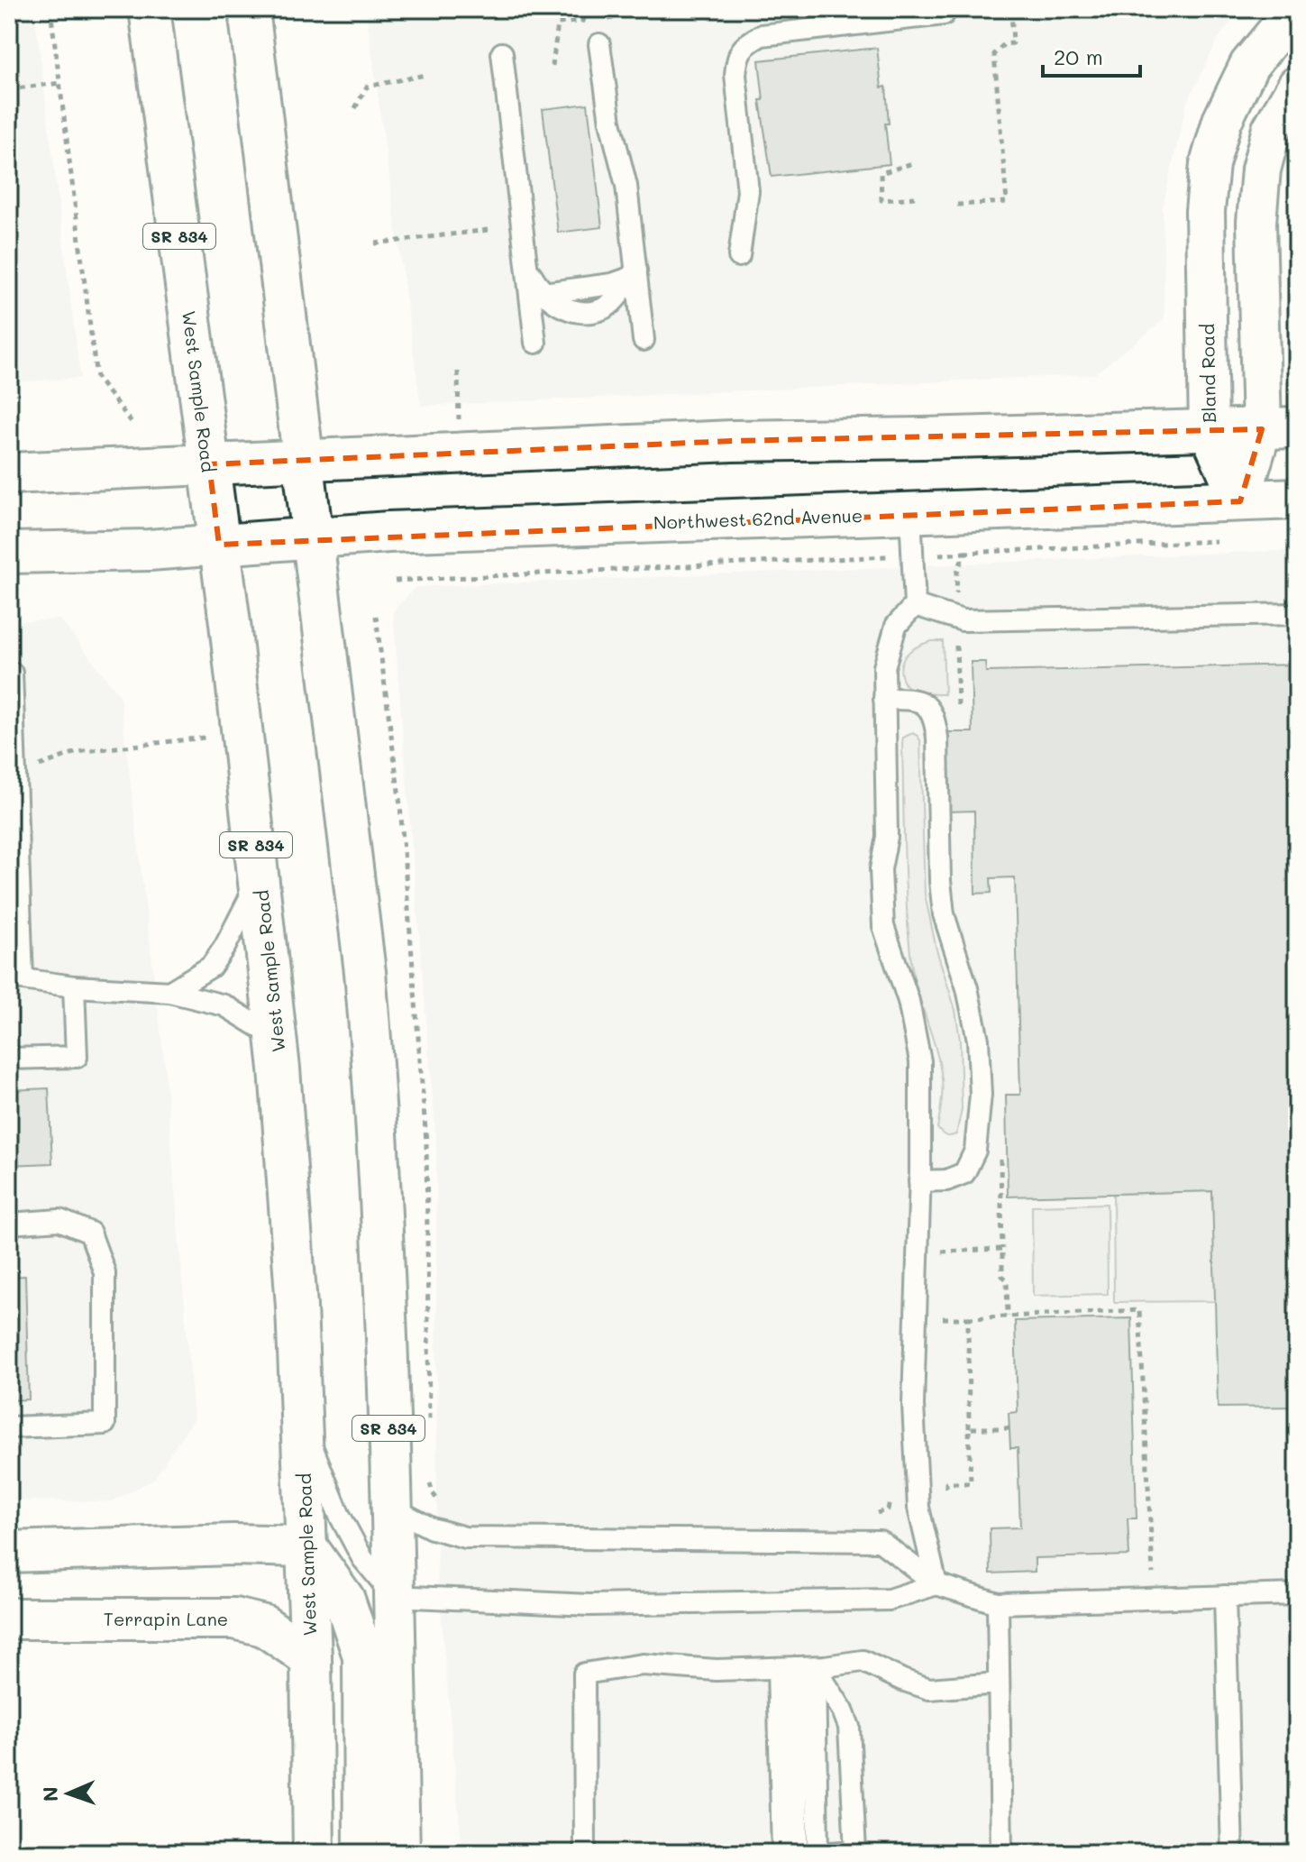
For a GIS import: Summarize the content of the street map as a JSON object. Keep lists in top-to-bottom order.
{
  "streets": {
    "main road": [
      "SR 834",
      "West Sample Road",
      "Northwest 62nd Avenue",
      "Terrapin Lane"
    ],
    "street": ["Bland Road"]
  },
  "crossings": [
    ["SR 834", "Northwest 62nd Avenue"],
    ["Bland Road", "Northwest 62nd Avenue"],
    ["West Sample Road", "Northwest 62nd Avenue"],
    ["West Sample Road", "Terrapin Lane"]
  ],
  "scale_bar": "20 m",
  "north": "left"
}
